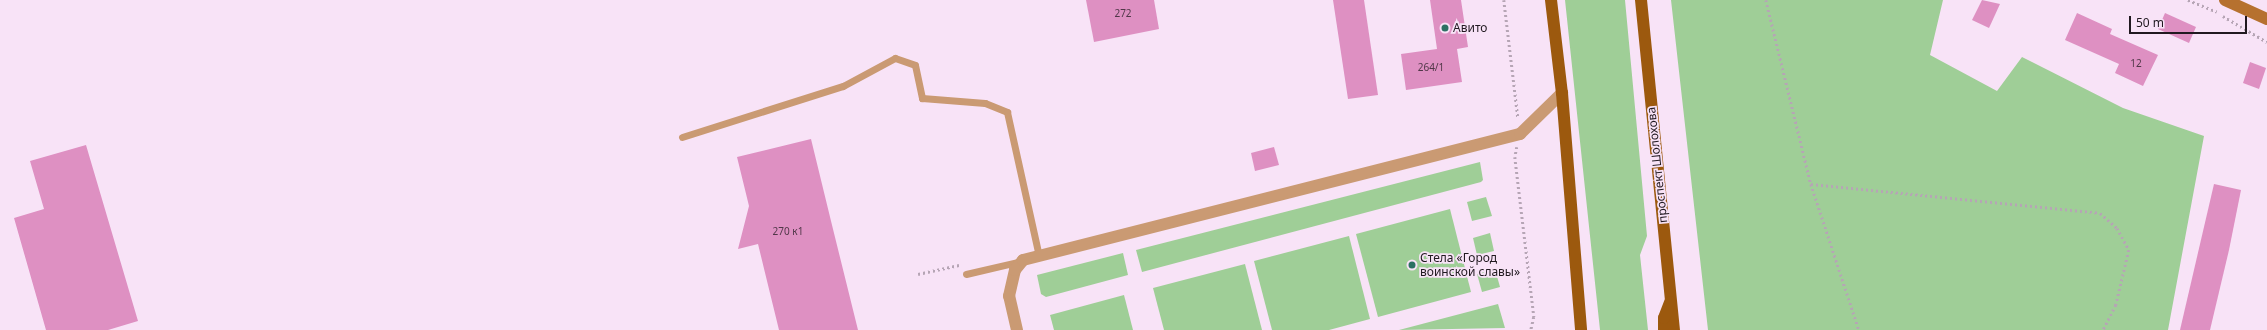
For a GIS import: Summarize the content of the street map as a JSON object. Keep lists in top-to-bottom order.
{
  "streets": {
    "main road": ["проспект Шолохова"]
  },
  "places": ["Авито", "Стела «Город воинской славы»"],
  "house_numbers": [
    "272",
    "12",
    "264/1",
    "270 к1"
  ],
  "scale_bar": "50 m"
}
